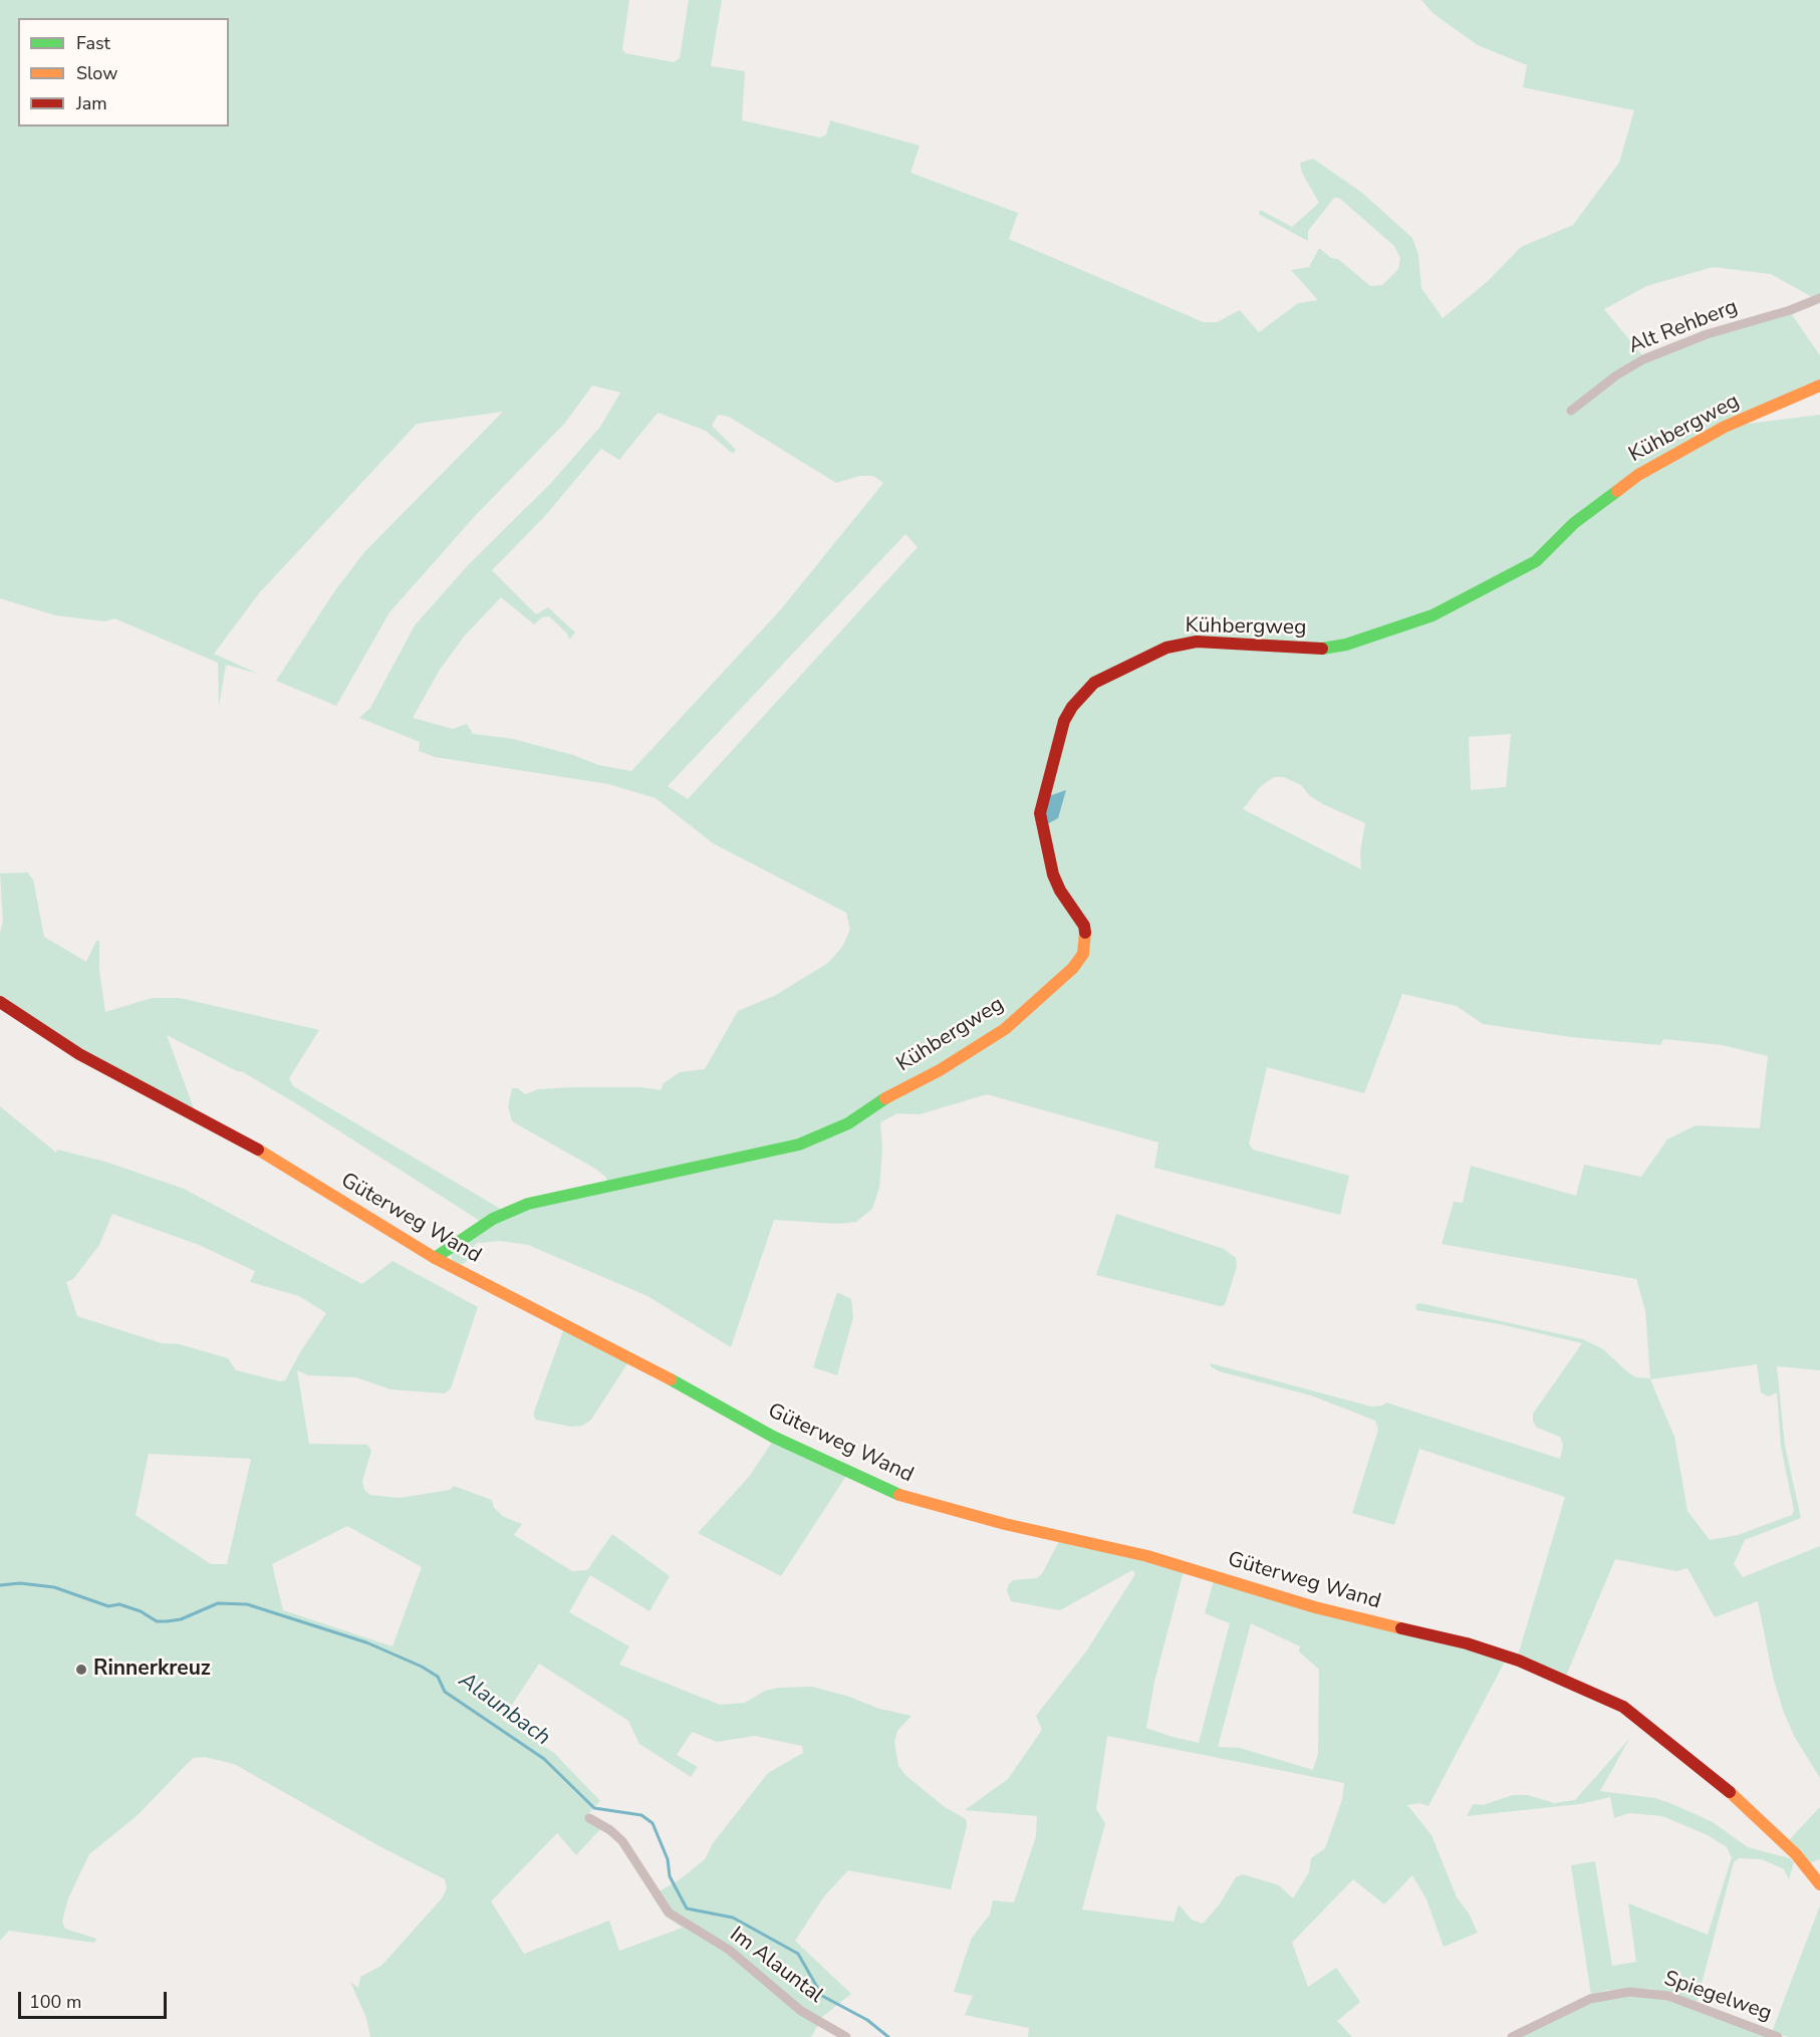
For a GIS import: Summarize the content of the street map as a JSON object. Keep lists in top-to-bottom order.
{
  "streets": {
    "street": [
      "Alt Rehberg",
      "Kühbergweg",
      "Güterweg Wand",
      "Im Alauntal",
      "Spiegelweg"
    ]
  },
  "crossings": [
    ["Kühbergweg", "Güterweg Wand"]
  ],
  "water": ["Alaunbach"],
  "places": ["Rinnerkreuz"],
  "legend": ["Fast", "Slow", "Jam"],
  "scale_bar": "100 m"
}
